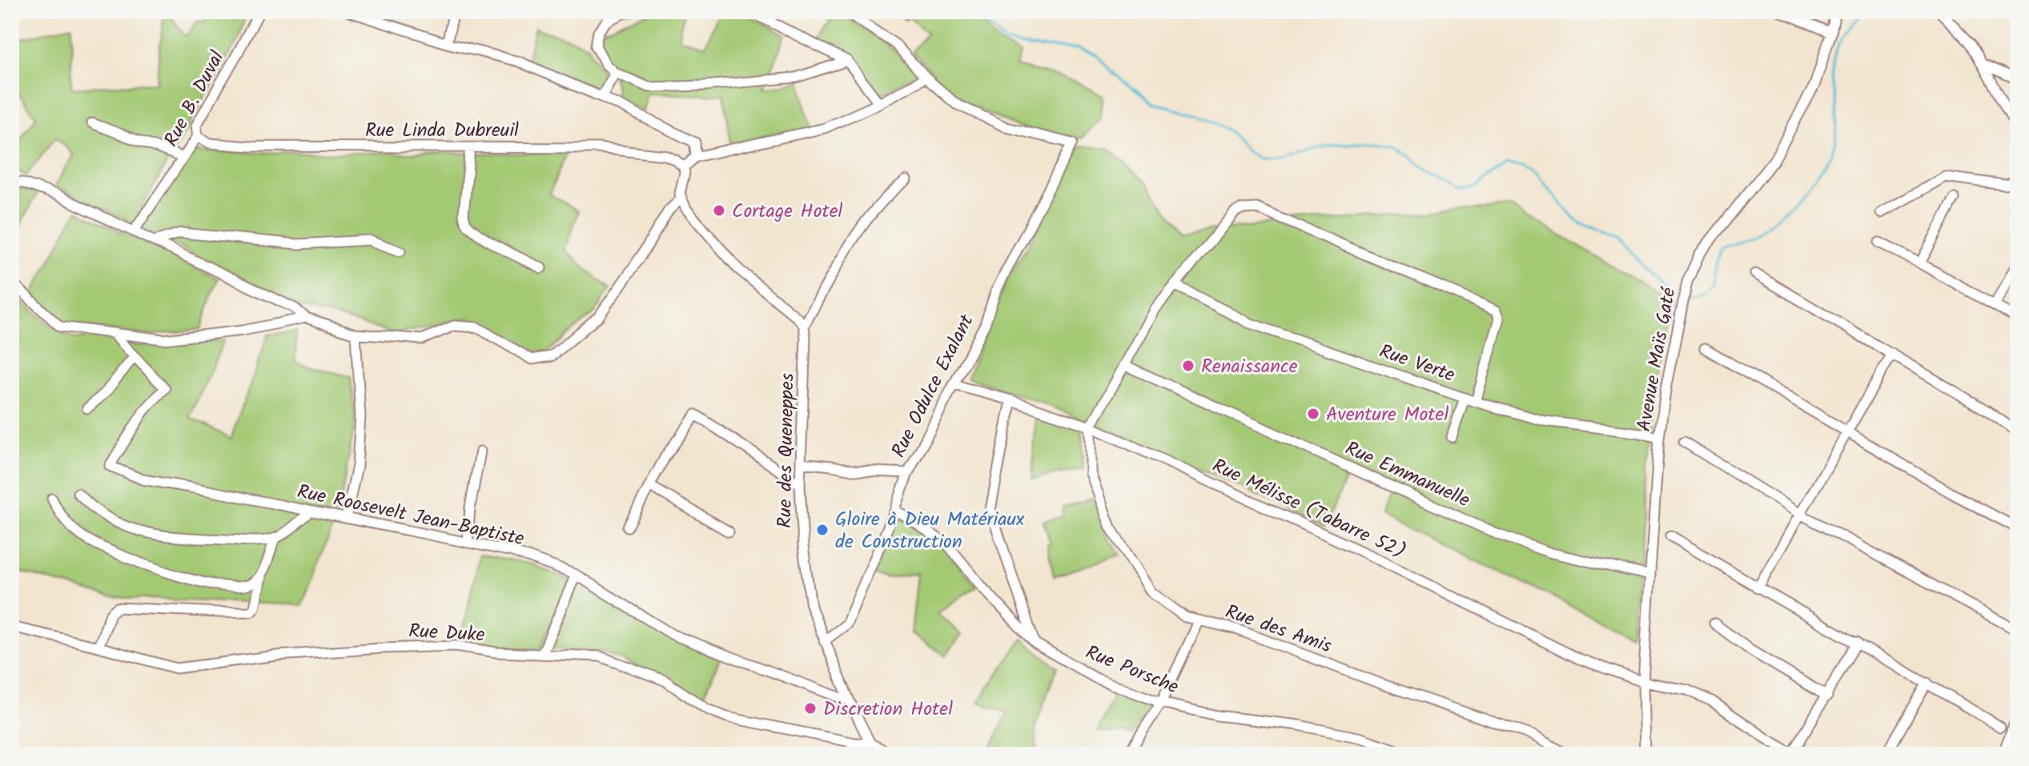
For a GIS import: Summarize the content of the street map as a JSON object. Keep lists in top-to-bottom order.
{
  "streets": {
    "street": [
      "Rue B. Duval",
      "Rue Linda Dubreuil",
      "Avenue Maïs Gaté",
      "Rue Verte",
      "Rue Odulce Exalant",
      "Rue des Queneppes",
      "Rue Emmanuelle",
      "Rue Mélisse (Tabarre 52)",
      "Rue Roosevelt Jean-Baptiste",
      "Rue des Amis",
      "Rue Duke",
      "Rue Porsche"
    ]
  },
  "crossings": [
    ["Rue B. Duval", "Rue Linda Dubreuil"],
    ["Avenue Maïs Gaté", "Rue Verte"],
    ["Avenue Maïs Gaté", "Rue Emmanuelle"],
    ["Avenue Maïs Gaté", "Rue Mélisse (Tabarre 52)"],
    ["Rue Odulce Exalant", "Rue des Queneppes"],
    ["Rue Odulce Exalant", "Rue Mélisse (Tabarre 52)"],
    ["Rue Odulce Exalant", "Rue Porsche"],
    ["Rue des Queneppes", "Rue Roosevelt Jean-Baptiste"],
    ["Rue des Queneppes", "Rue Duke"],
    ["Rue Mélisse (Tabarre 52)", "Rue des Amis"]
  ],
  "places": [
    "Cortage Hotel",
    "Renaissance",
    "Aventure Motel",
    "Gloire à Dieu Matériaux de Construction",
    "Discretion Hotel"
  ]
}
